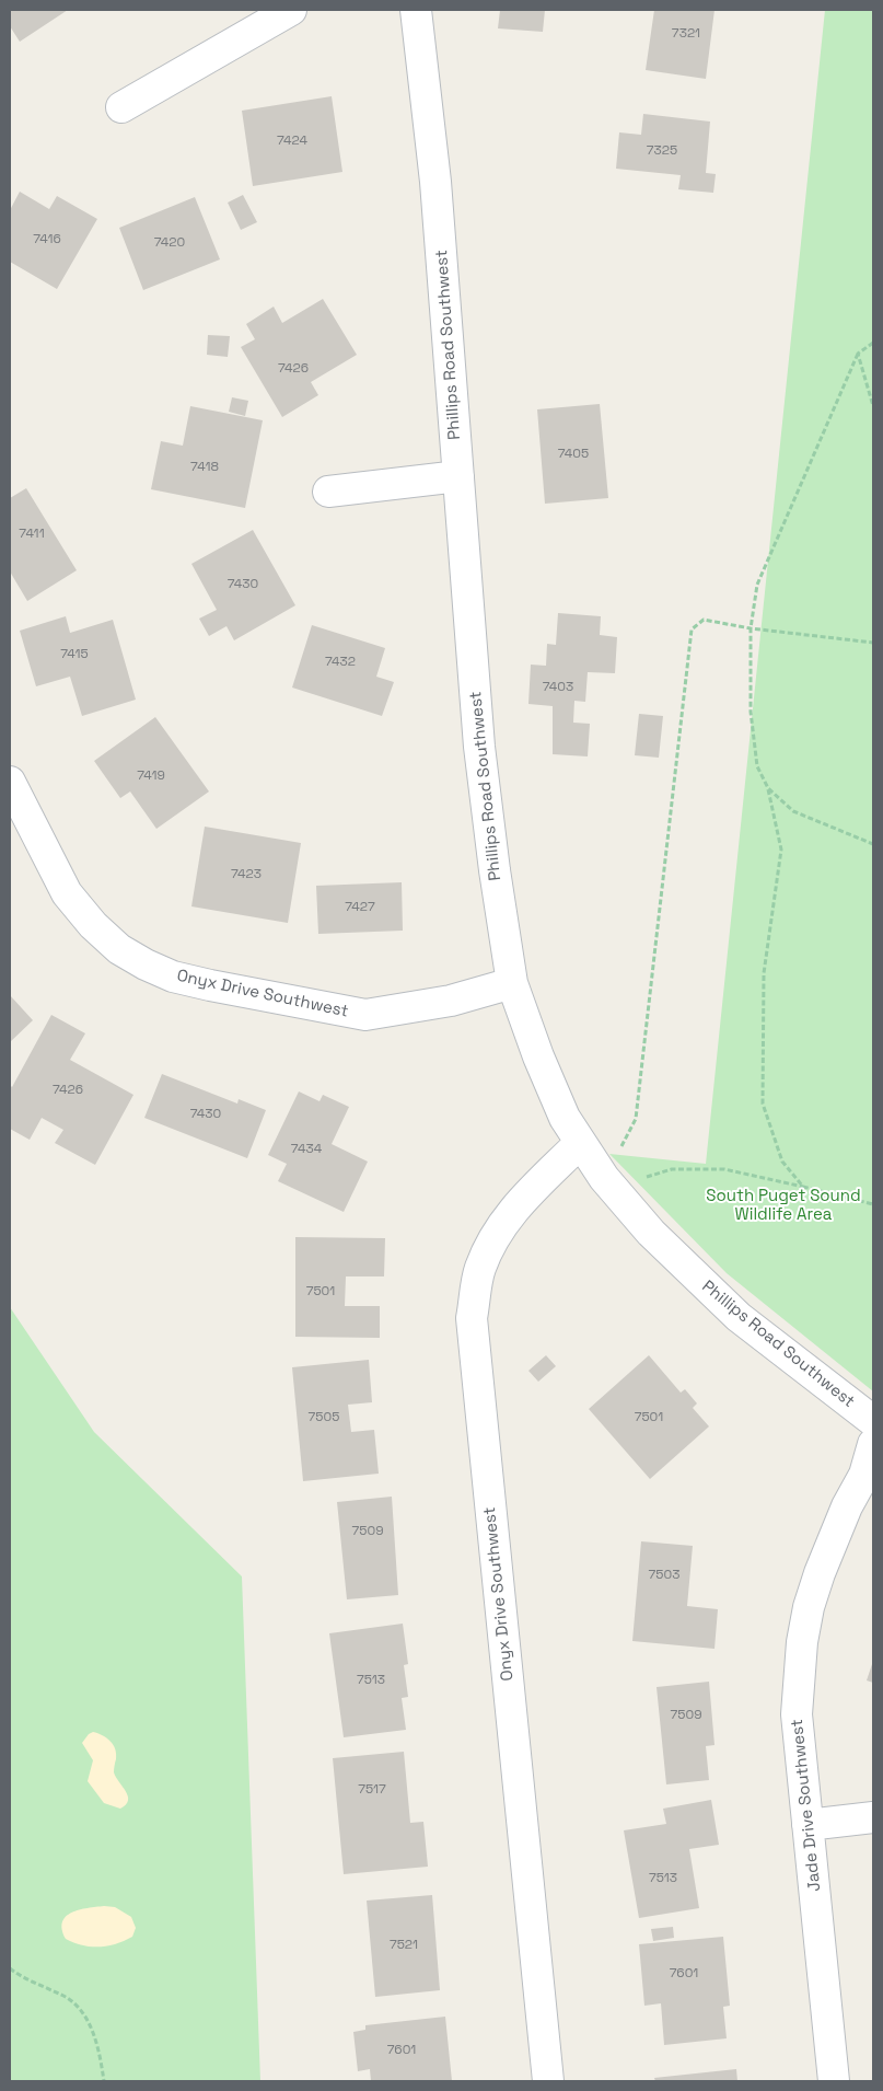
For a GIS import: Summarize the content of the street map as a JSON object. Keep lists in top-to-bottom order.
{
  "streets": {
    "street": ["Phillips Road Southwest", "Onyx Drive Southwest", "Jade Drive Southwest"]
  },
  "crossings": [
    ["Phillips Road Southwest", "Onyx Drive Southwest"]
  ],
  "parks": ["South Puget Sound Wildlife Area"],
  "house_numbers": [
    "7321",
    "7424",
    "7325",
    "7416",
    "7420",
    "7426",
    "7405",
    "7418",
    "7411",
    "7430",
    "7415",
    "7432",
    "7403",
    "7419",
    "7423",
    "7427",
    "7426",
    "7430",
    "7434",
    "7501",
    "7505",
    "7501",
    "7509",
    "7503",
    "7513",
    "7509",
    "7517",
    "7513",
    "7521",
    "7601",
    "7601"
  ]
}
